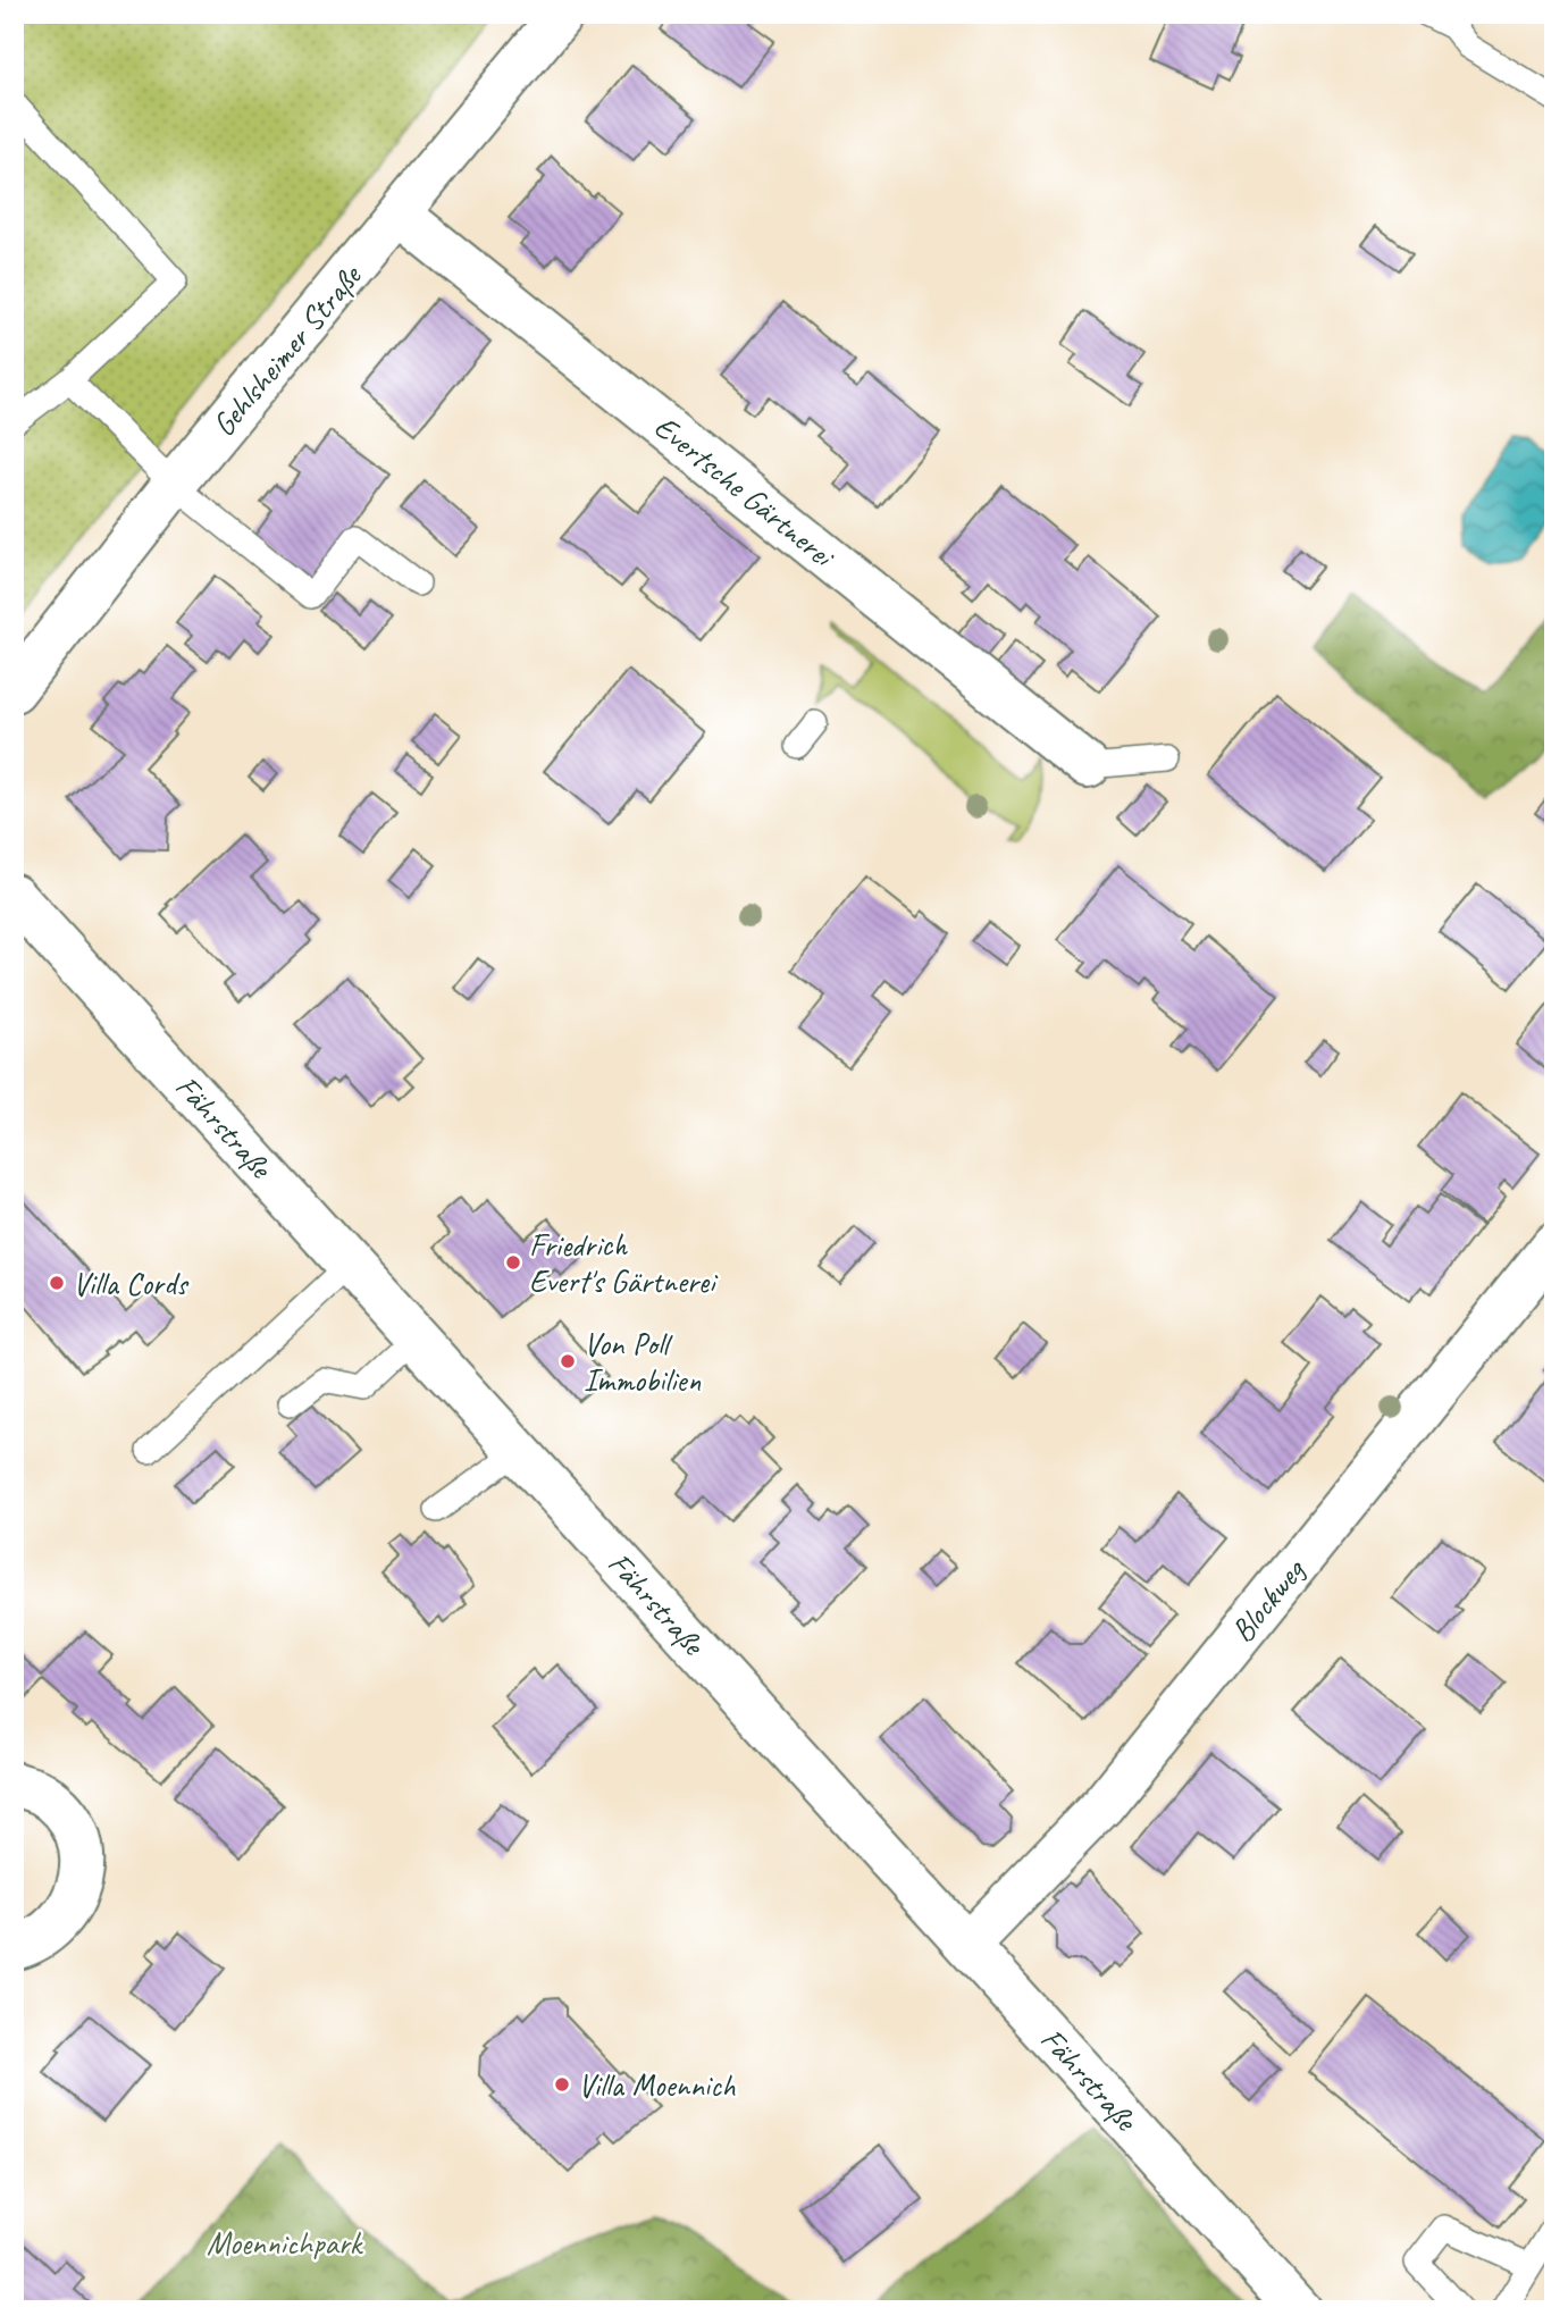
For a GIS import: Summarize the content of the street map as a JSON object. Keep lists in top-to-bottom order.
{
  "streets": {
    "street": [
      "Gehlsheimer Straße",
      "Evertsche Gärtnerei",
      "Fährstraße",
      "Blockweg"
    ]
  },
  "crossings": [
    ["Gehlsheimer Straße", "Evertsche Gärtnerei"],
    ["Fährstraße", "Blockweg"]
  ],
  "parks": ["Moennichpark"],
  "places": [
    "Friedrich Evert's Gärtnerei",
    "Villa Cords",
    "Von Poll Immobilien",
    "Villa Moennich"
  ]
}
